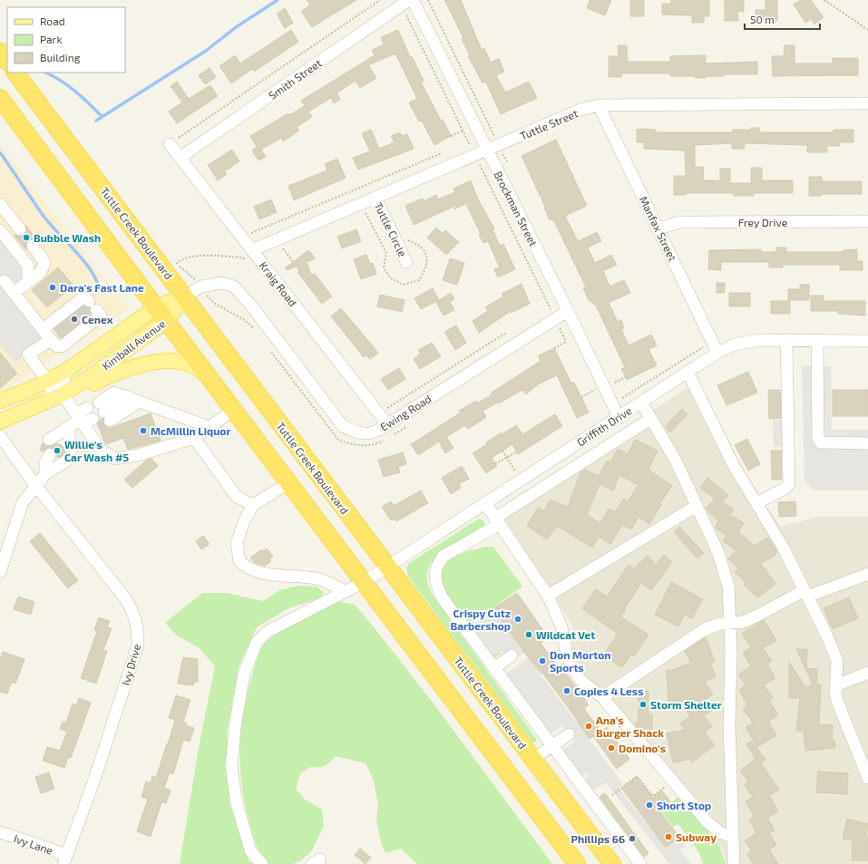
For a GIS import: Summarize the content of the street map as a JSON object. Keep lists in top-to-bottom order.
{
  "streets": {
    "highway": ["Tuttle Creek Boulevard"],
    "main road": ["Kimball Avenue"],
    "street": [
      "Smith Street",
      "Tuttle Street",
      "Brockman Street",
      "Frey Drive",
      "Manfax Street",
      "Tuttle Circle",
      "Kraig Road",
      "Ewing Road",
      "Griffith Drive",
      "Ivy Drive",
      "Ivy Lane"
    ]
  },
  "crossings": [
    ["Smith Street", "Kraig Road"],
    ["Tuttle Street", "Brockman Street"],
    ["Tuttle Street", "Manfax Street"],
    ["Tuttle Street", "Tuttle Circle"],
    ["Tuttle Street", "Kraig Road"],
    ["Brockman Street", "Ewing Road"],
    ["Brockman Street", "Griffith Drive"],
    ["Frey Drive", "Manfax Street"],
    ["Manfax Street", "Griffith Drive"],
    ["Tuttle Creek Boulevard", "Kimball Avenue"],
    ["Tuttle Creek Boulevard", "Ewing Road"],
    ["Tuttle Creek Boulevard", "Griffith Drive"],
    ["Kraig Road", "Ewing Road"],
    ["Kimball Avenue", "Ewing Road"],
    ["Ivy Drive", "Ivy Lane"]
  ],
  "places": [
    "Bubble Wash",
    "Dara's Fast Lane",
    "Cenex",
    "McMillin Liquor",
    "Willie's Car Wash #5",
    "Crispy Cutz Barbershop",
    "Wildcat Vet",
    "Don Morton Sports",
    "Copies 4 Less",
    "Storm Shelter",
    "Ana's Burger Shack",
    "Domino's",
    "Short Stop",
    "Subway",
    "Phillips 66"
  ],
  "legend": ["Road", "Park", "Building"],
  "scale_bar": "50 m"
}
